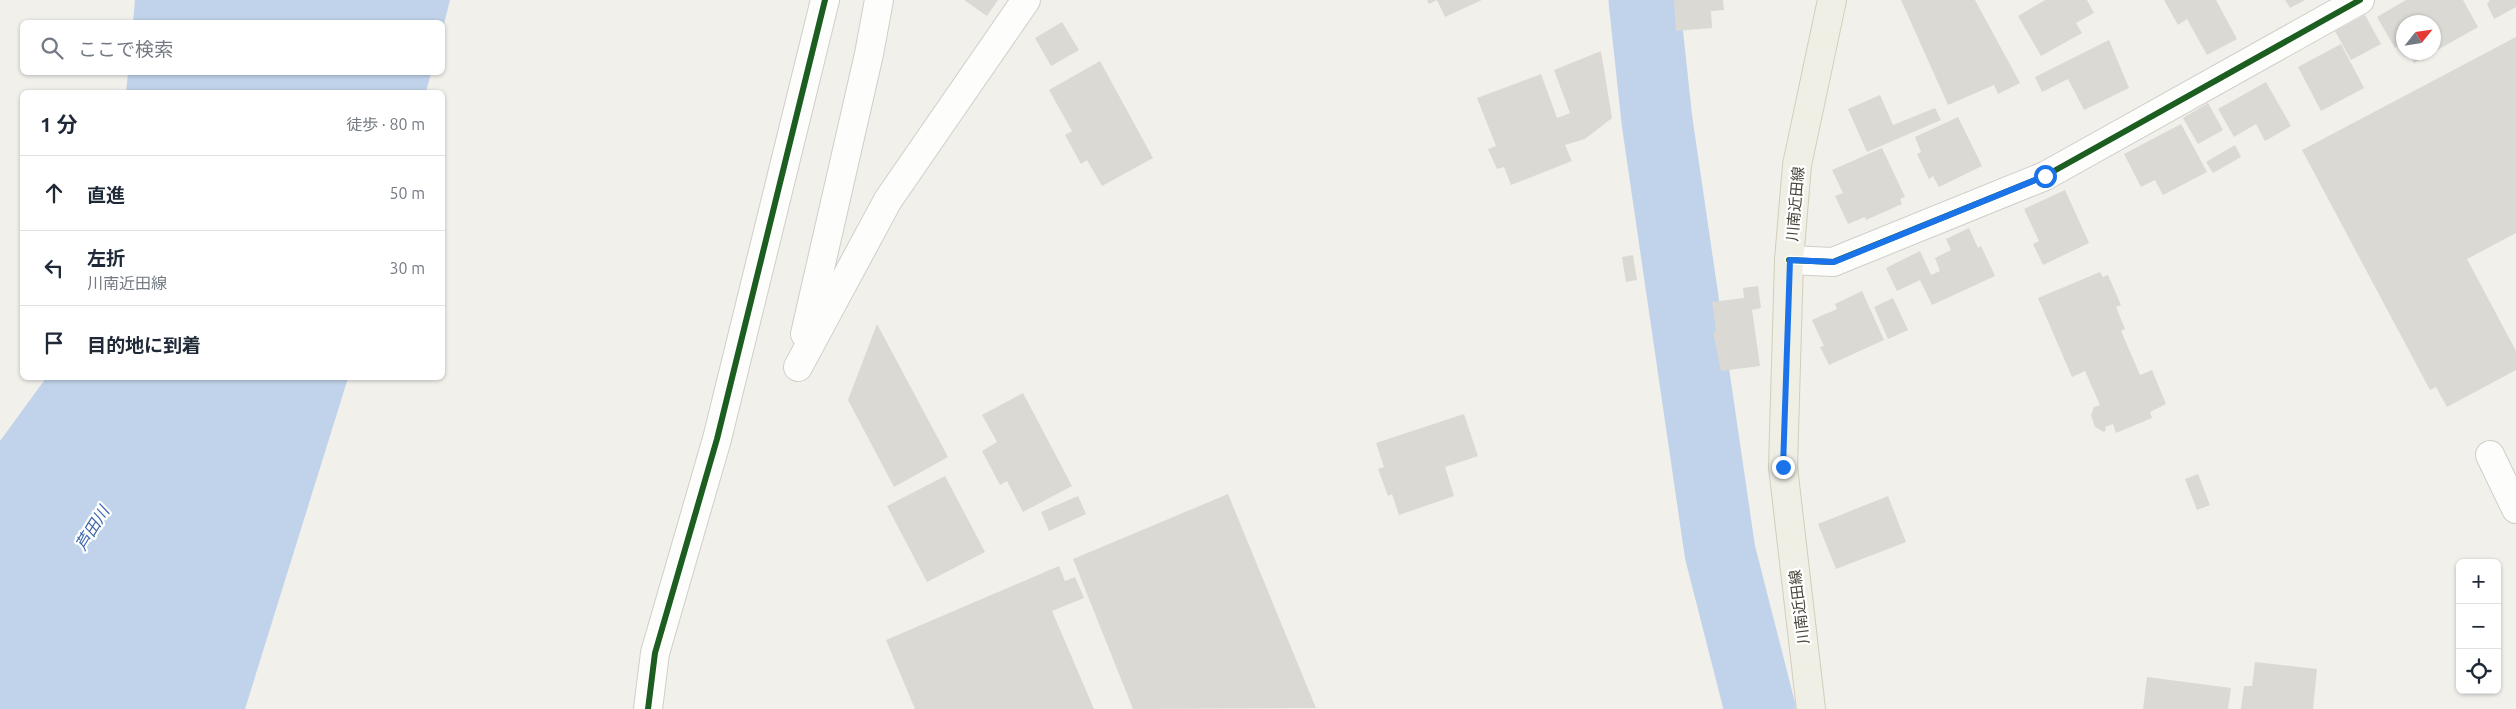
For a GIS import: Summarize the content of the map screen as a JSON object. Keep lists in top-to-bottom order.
{
  "streets": {
    "main road": ["川南近田線"]
  },
  "water": ["芦田川"],
  "north": "top right",
  "page": {
    "search": "ここで検索",
    "heading": ["1 分", "徒歩 · 80 m"],
    "list": [
      ["直進", "50 m"],
      ["左折", "川南近田線", "30 m"],
      "目的地に到着"
    ],
    "map_buttons": ["+", "−"]
  }
}
